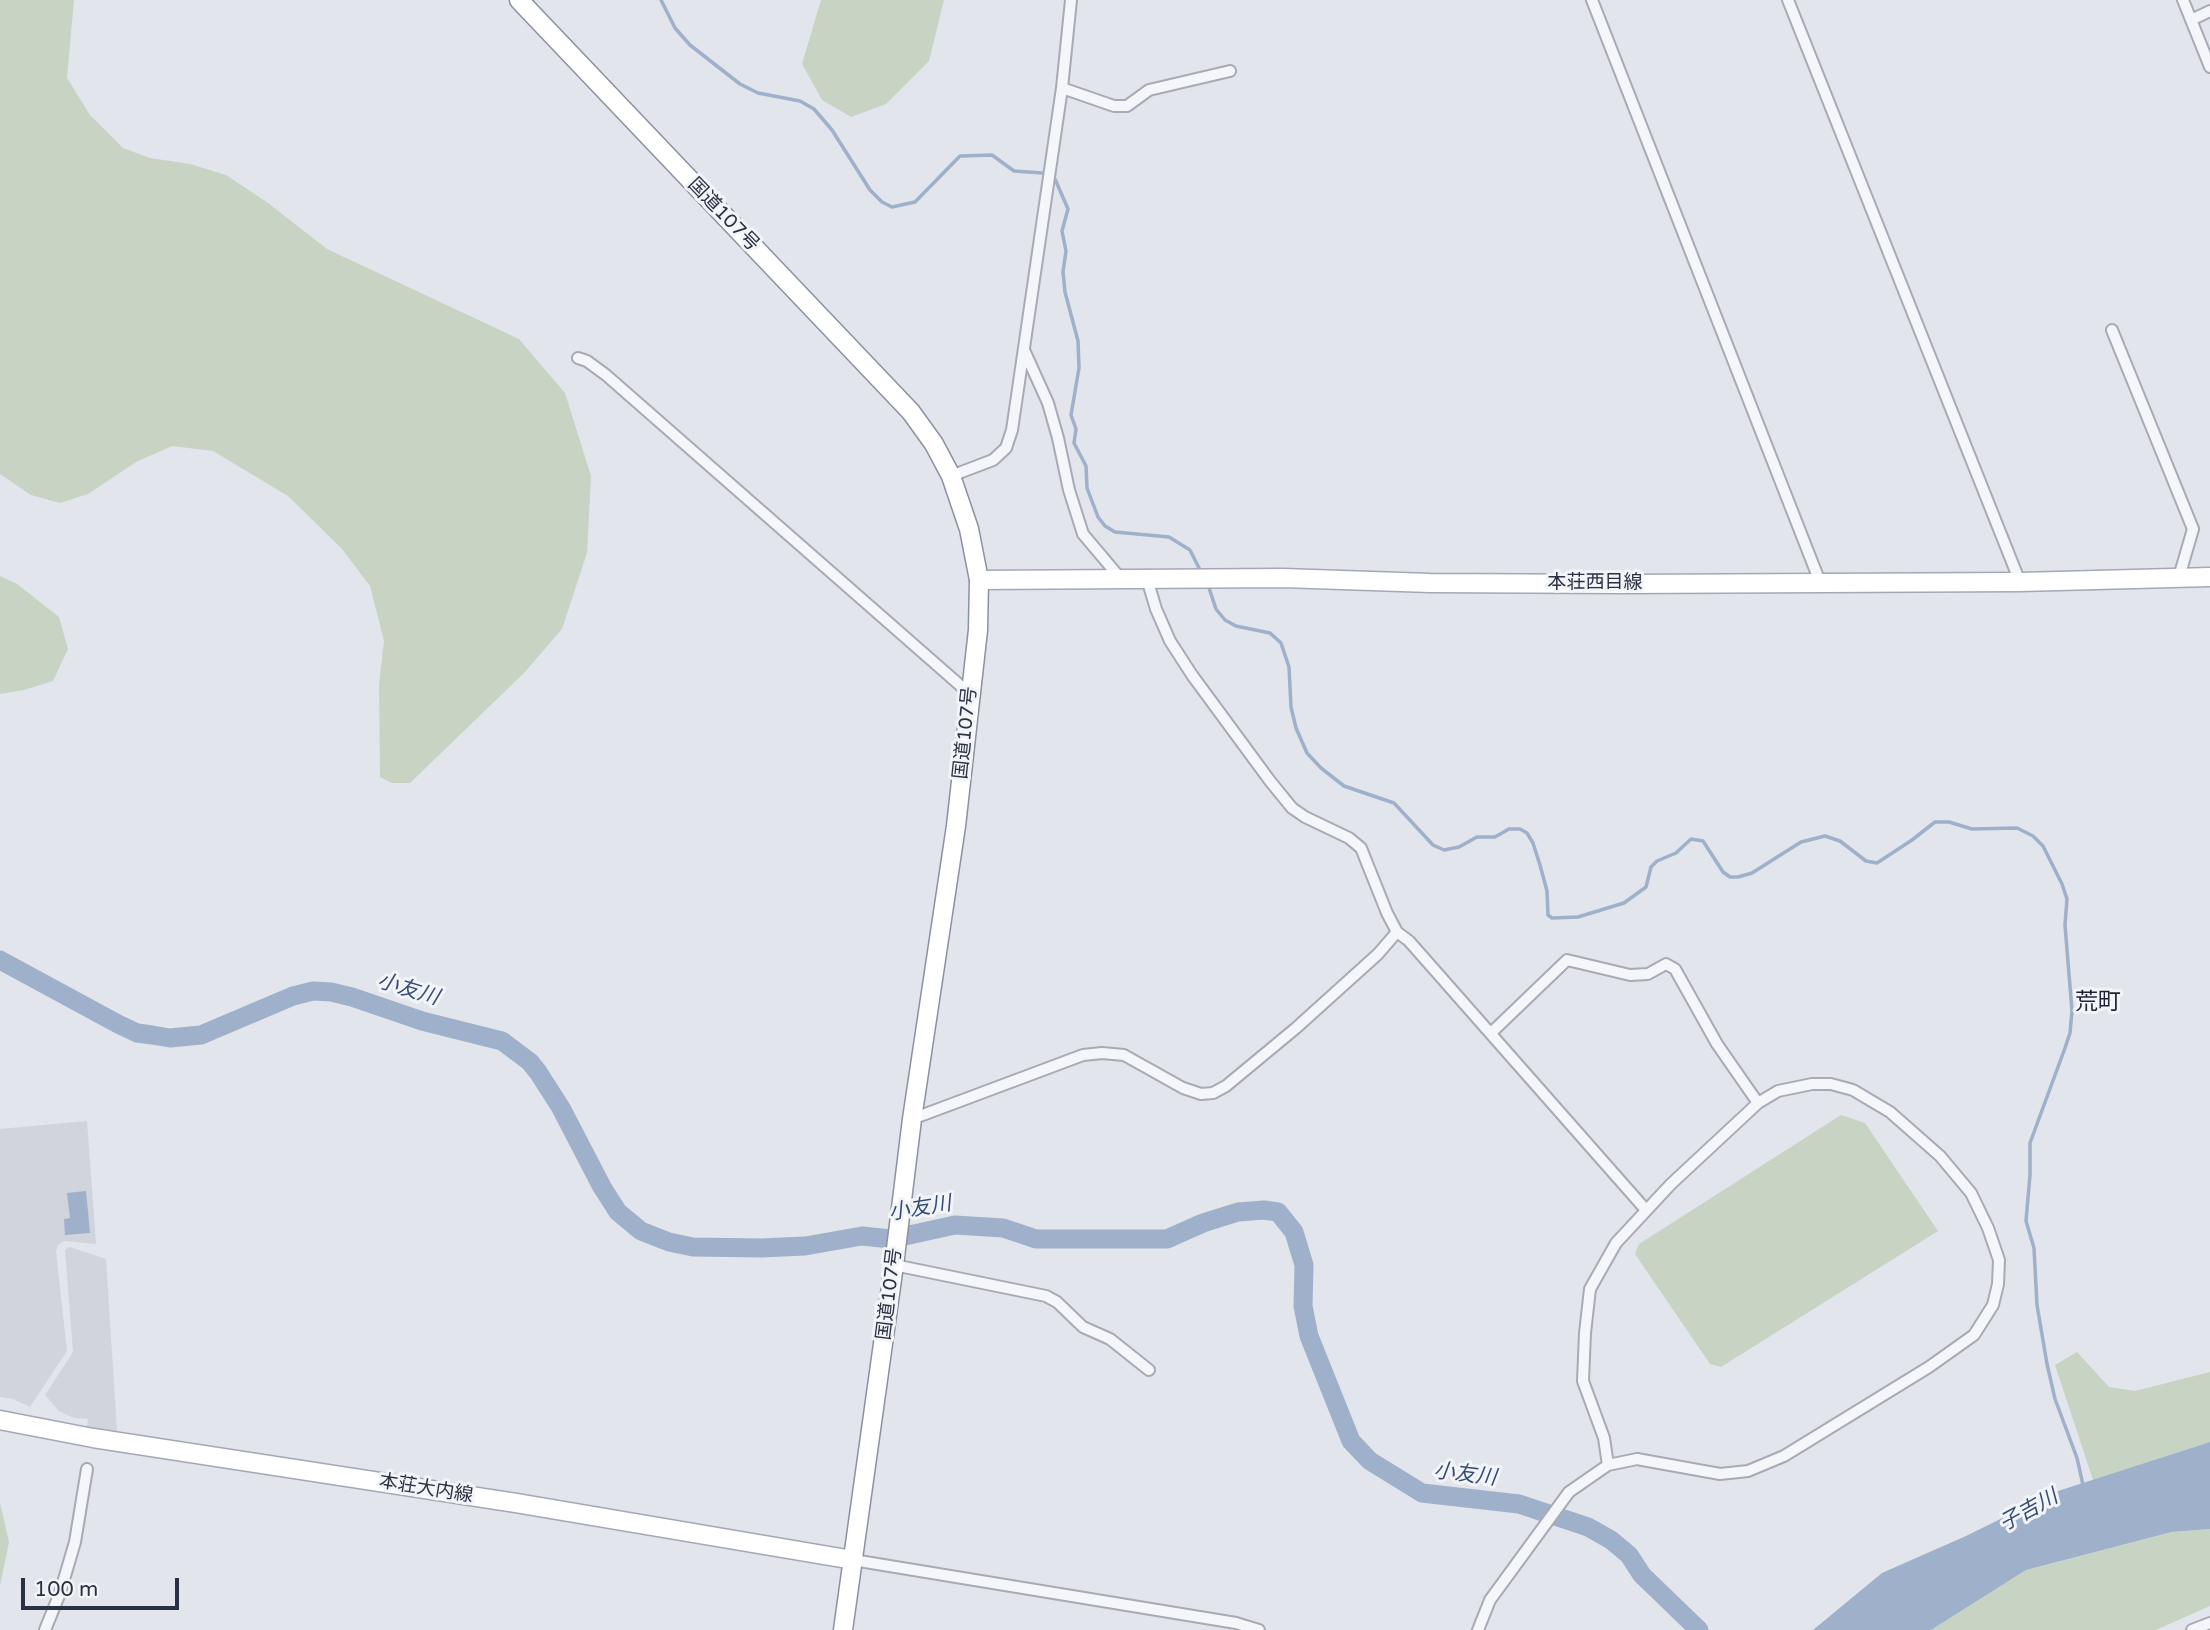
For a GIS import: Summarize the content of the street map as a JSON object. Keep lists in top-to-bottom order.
{
  "streets": {
    "main road": ["国道107号", "本荘西目線", "本荘大内線"]
  },
  "crossings": [
    ["国道107号", "本荘西目線"],
    ["国道107号", "本荘大内線"]
  ],
  "districts": ["荒町"],
  "water": ["小友川", "子吉川"],
  "scale_bar": "100 m"
}
